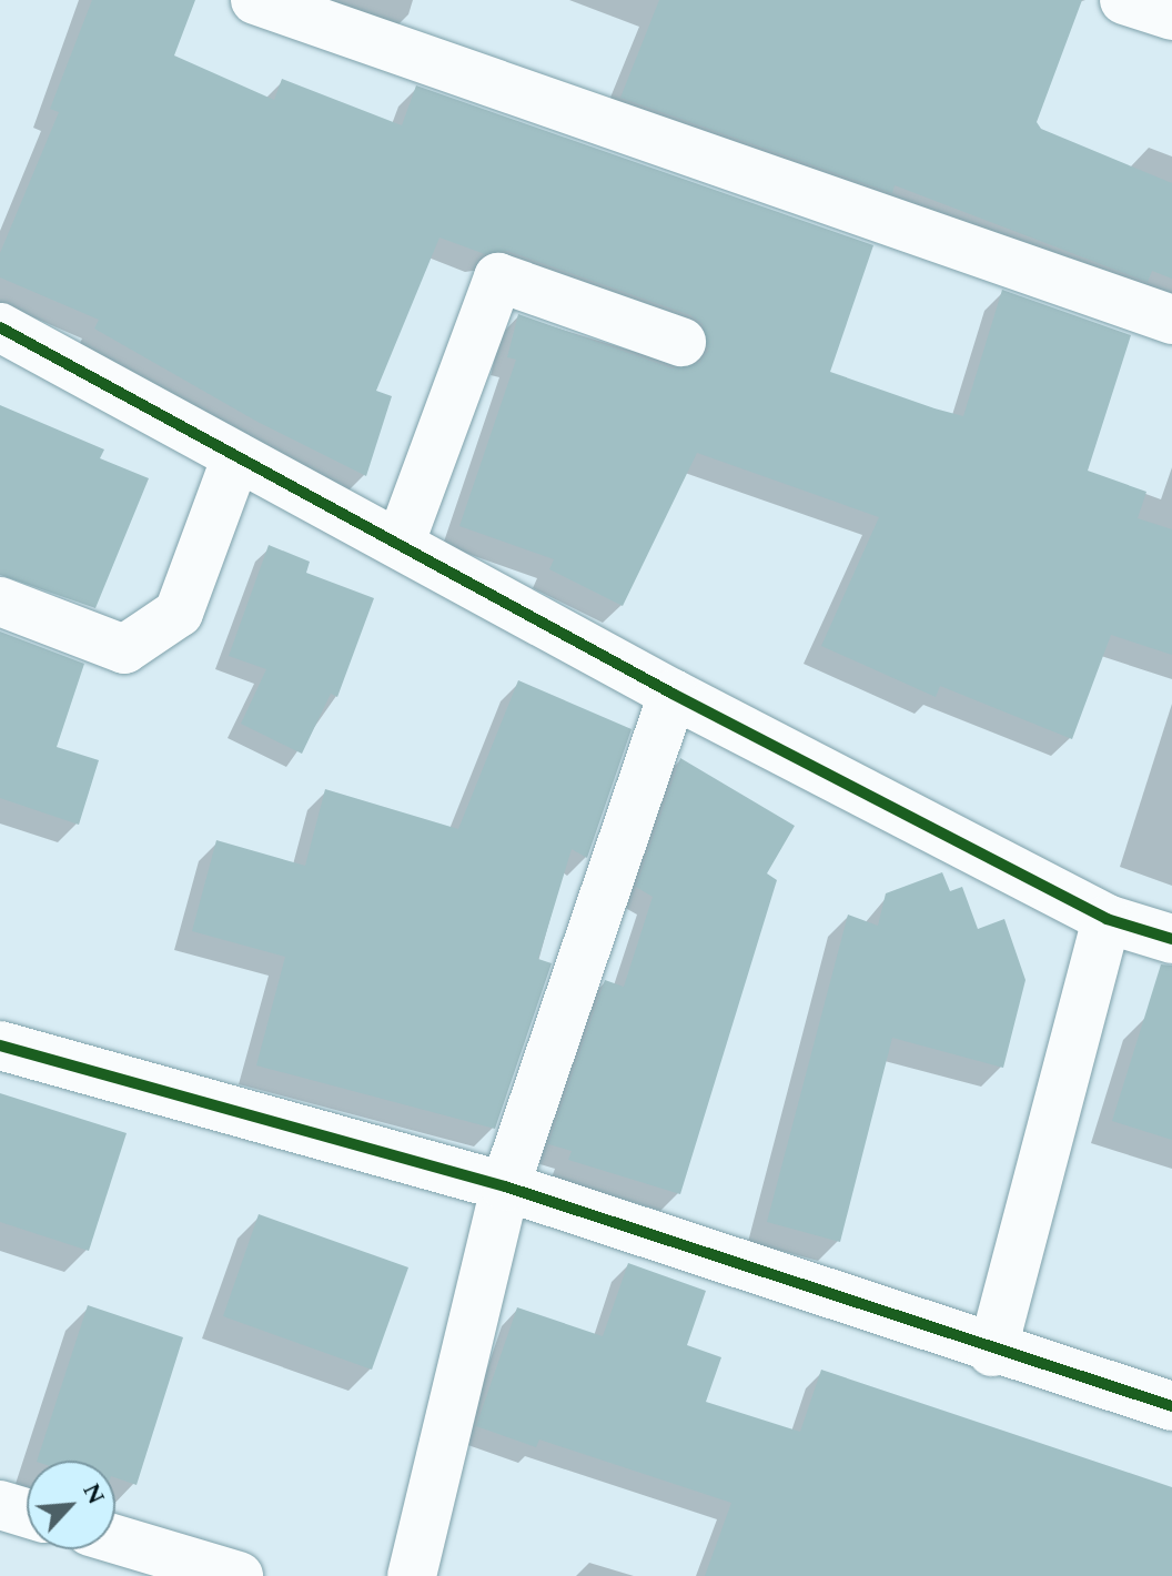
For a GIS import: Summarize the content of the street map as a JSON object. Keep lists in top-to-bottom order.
{
  "north": "top right"
}
